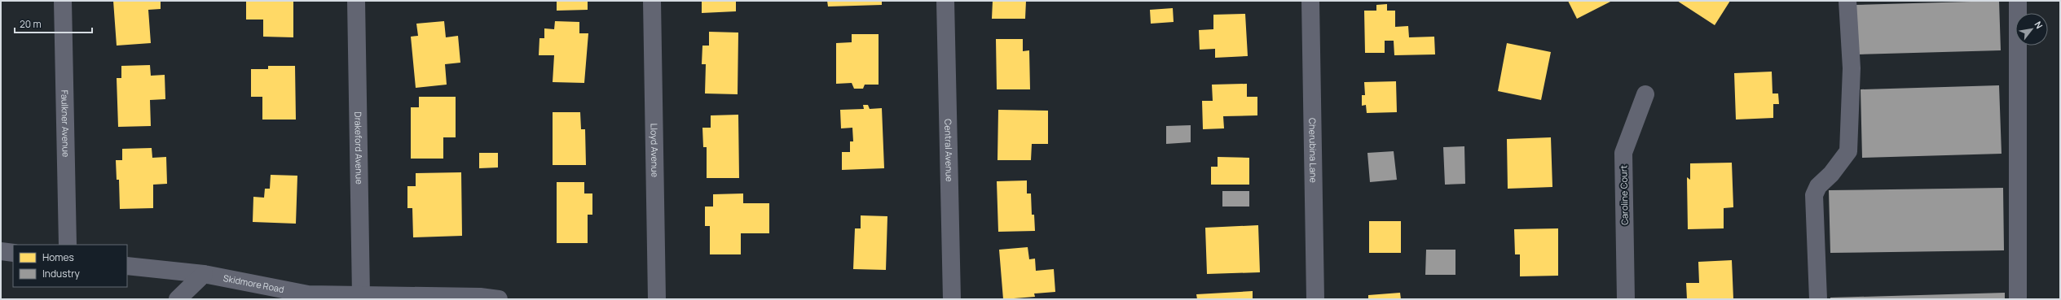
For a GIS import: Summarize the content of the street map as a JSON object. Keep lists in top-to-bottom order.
{
  "streets": {
    "street": [
      "Faulkner Avenue",
      "Drakeford Avenue",
      "Central Avenue",
      "Cherubina Lane",
      "Lloyd Avenue",
      "Caroline Court",
      "Skidmore Road"
    ]
  },
  "crossings": [
    ["Drakeford Avenue", "Skidmore Road"]
  ],
  "legend": ["Homes", "Industry"],
  "scale_bar": "20 m",
  "north": "top right"
}
